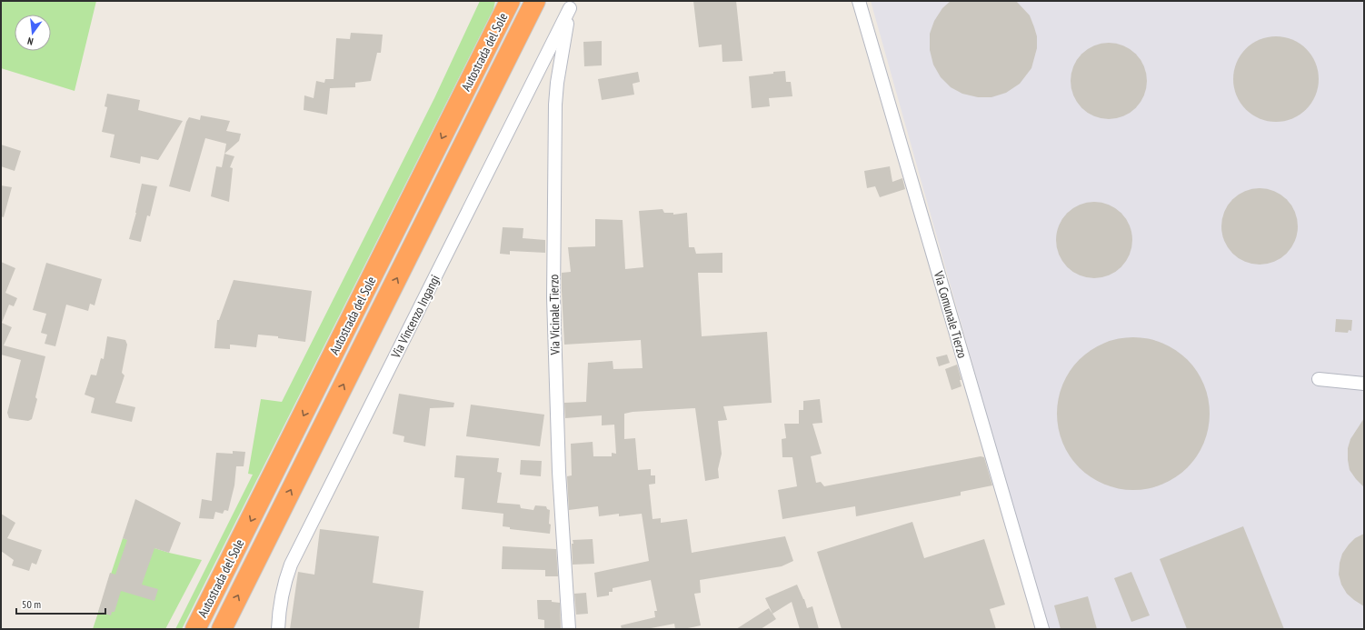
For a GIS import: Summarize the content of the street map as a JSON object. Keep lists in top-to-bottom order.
{
  "streets": {
    "highway": ["Autostrada del Sole"],
    "street": ["Via Vicinale Tierzo", "Via Comunale Tierzo", "Via Vincenzo Ingangi"]
  },
  "crossings": [
    ["Via Vicinale Tierzo", "Via Vincenzo Ingangi"]
  ],
  "scale_bar": "50 m",
  "north": "bottom"
}
